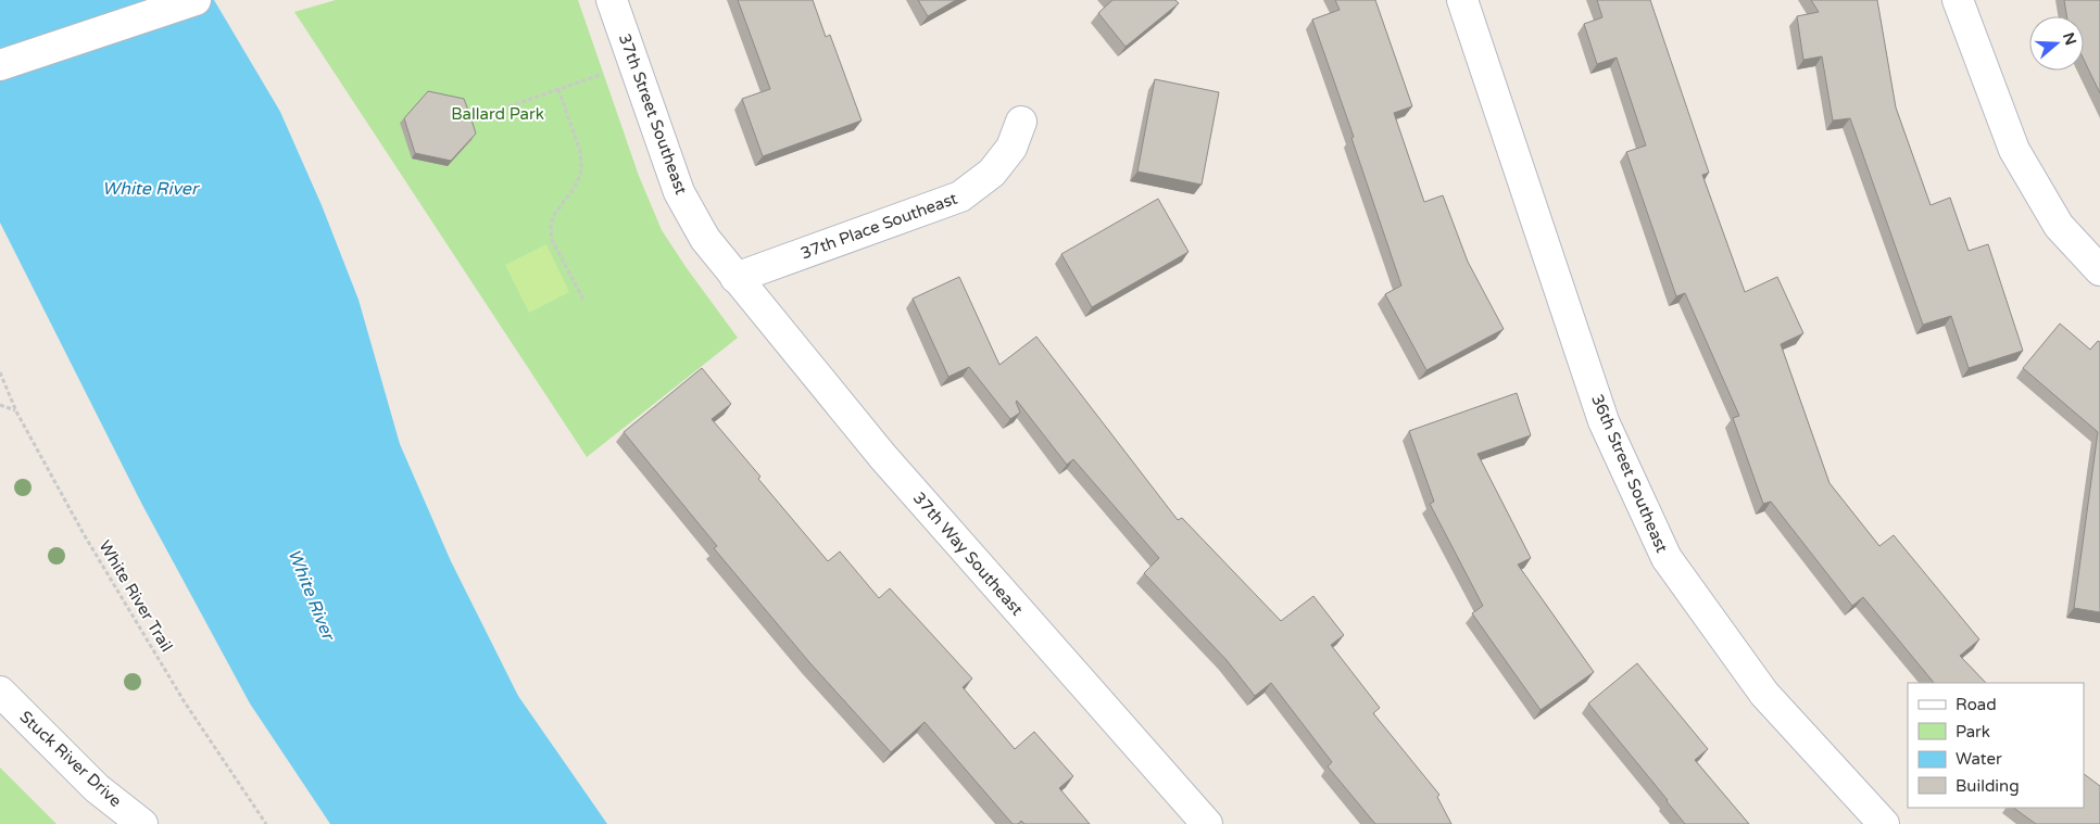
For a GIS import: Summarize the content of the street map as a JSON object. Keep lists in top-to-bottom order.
{
  "streets": {
    "street": [
      "37th Street Southeast",
      "37th Place Southeast",
      "36th Street Southeast",
      "37th Way Southeast",
      "Stuck River Drive"
    ],
    "path": ["White River Trail"]
  },
  "crossings": [
    ["37th Street Southeast", "37th Place Southeast"],
    ["37th Street Southeast", "37th Way Southeast"],
    ["37th Place Southeast", "37th Way Southeast"]
  ],
  "water": ["White River"],
  "parks": ["Ballard Park"],
  "legend": [
    "Road",
    "Park",
    "Water",
    "Building"
  ],
  "north": "right"
}
